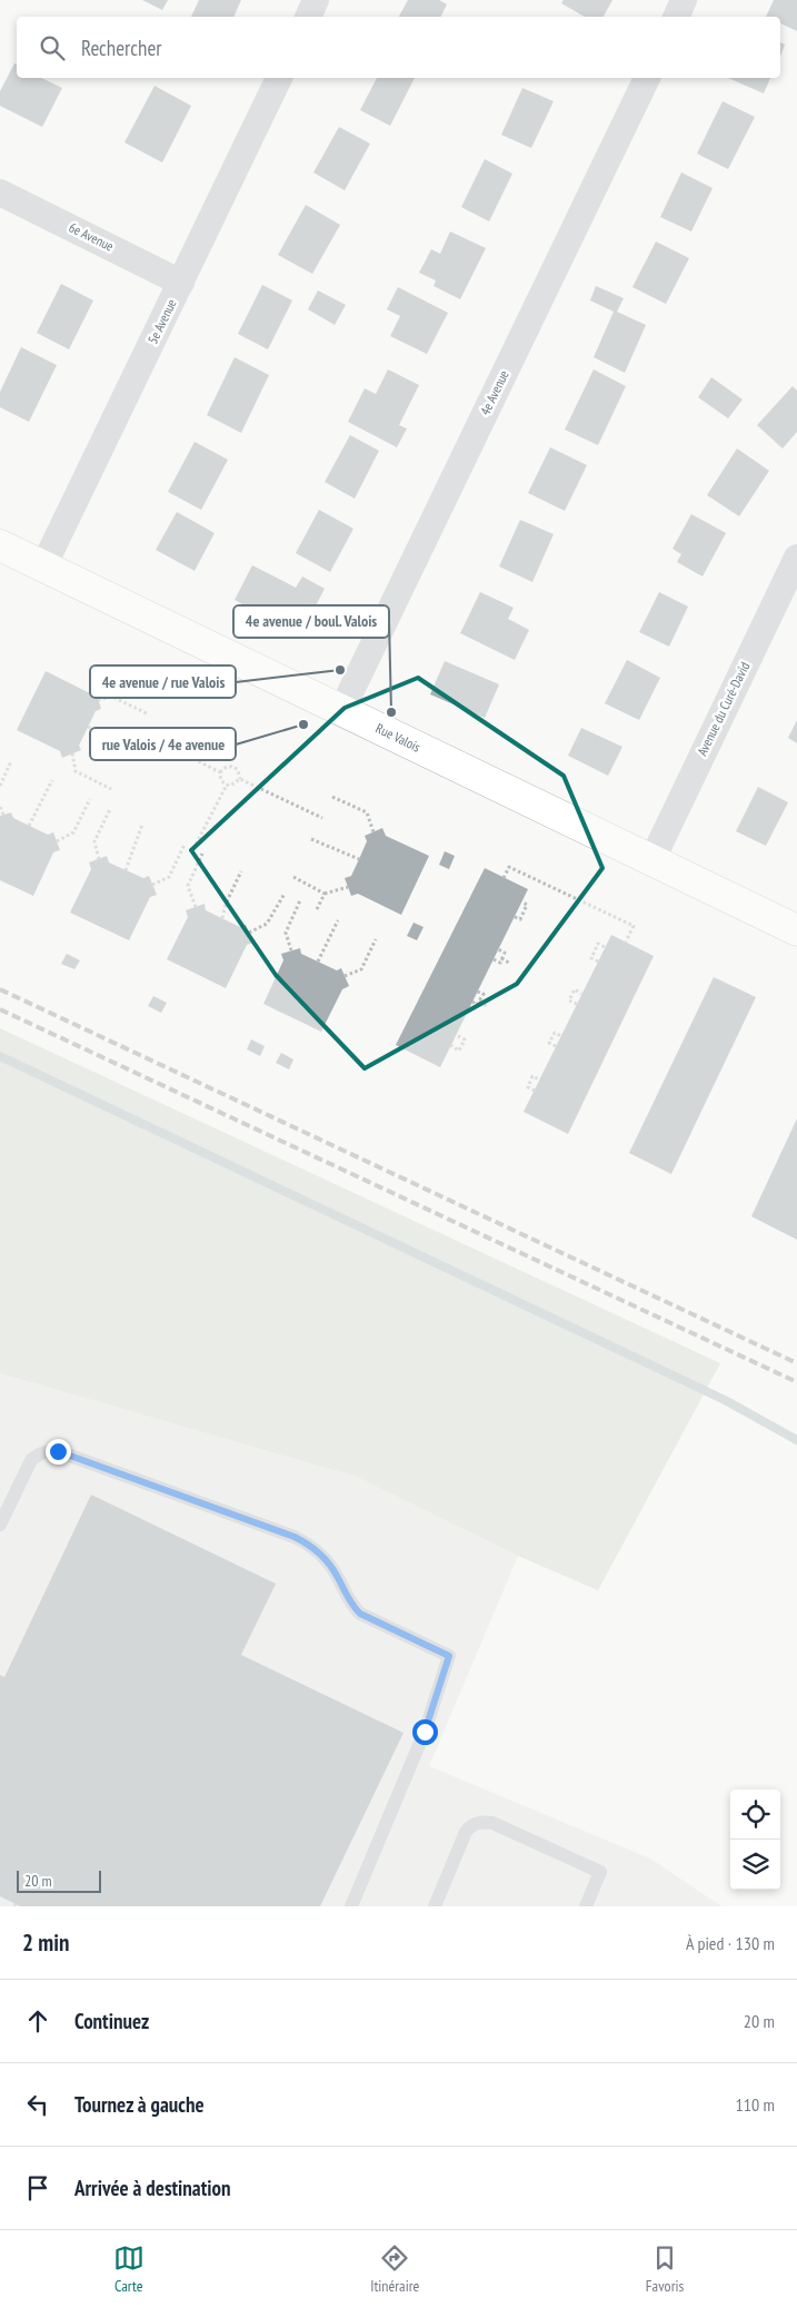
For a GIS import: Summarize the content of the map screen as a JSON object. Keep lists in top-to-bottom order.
{
  "streets": {
    "street": [
      "6e Avenue",
      "5e Avenue",
      "4e Avenue",
      "Avenue du Curé-David",
      "Rue Valois"
    ]
  },
  "crossings": [
    ["6e Avenue", "5e Avenue"],
    ["5e Avenue", "Rue Valois"],
    ["4e Avenue", "Rue Valois"],
    ["Avenue du Curé-David", "Rue Valois"]
  ],
  "places": ["4e avenue / rue Valois", "4e avenue / boul. Valois", "rue Valois / 4e avenue"],
  "scale_bar": "20 m",
  "page": {
    "search": "Rechercher",
    "scale": "20 m",
    "heading": ["2 min", "À pied · 130 m"],
    "list": [
      ["Continuez", "20 m"],
      ["Tournez à gauche", "110 m"],
      "Arrivée à destination"
    ],
    "nav": ["Carte", "Itinéraire", "Favoris"]
  }
}
